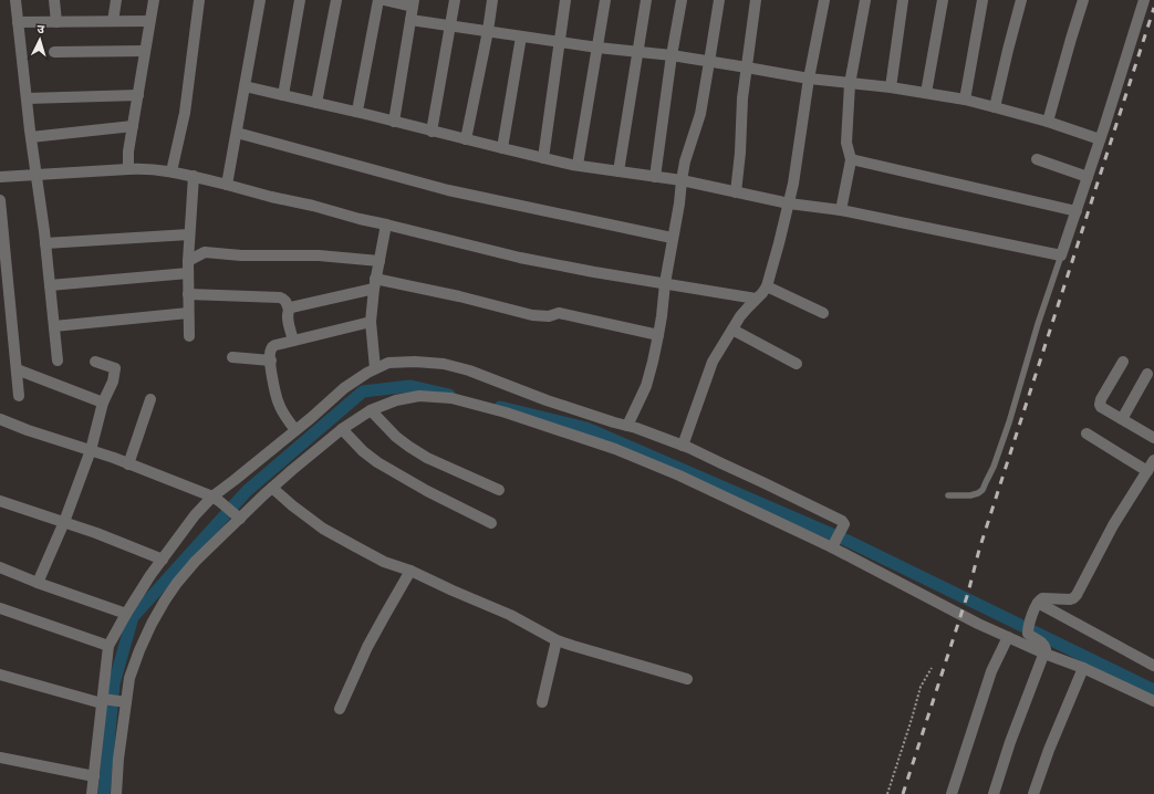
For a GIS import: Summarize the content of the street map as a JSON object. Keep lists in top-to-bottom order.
{
  "north": "top"
}
